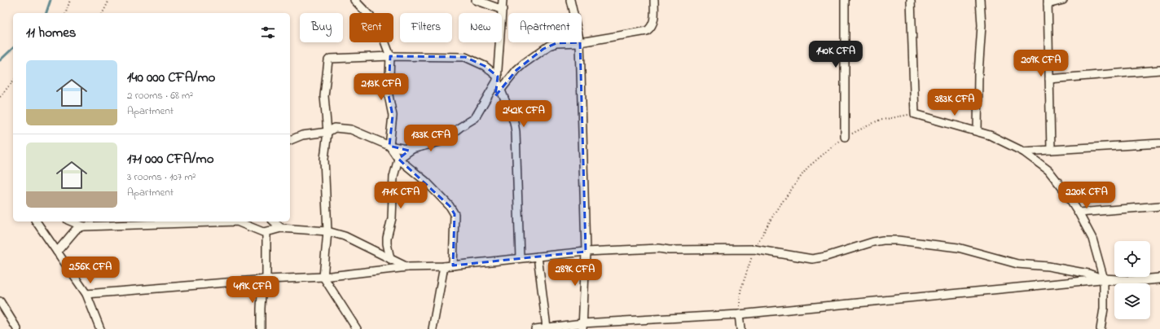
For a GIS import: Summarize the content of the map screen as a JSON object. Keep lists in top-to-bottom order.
{
  "page": {
    "chip": [
      "Buy",
      "Rent",
      "Filters",
      "New",
      "Apartment"
    ],
    "heading": "11 homes",
    "price": [
      "140K CFA",
      "209K CFA",
      "213K CFA",
      "383K CFA",
      "242K CFA",
      "133K CFA",
      "171K CFA",
      "220K CFA",
      "256K CFA",
      "289K CFA",
      "419K CFA"
    ],
    "list": [
      {
        "name": "140 000 CFA/mo",
        "note": "2 rooms · 68 m² · Apartment"
      },
      {
        "name": "171 000 CFA/mo",
        "note": "3 rooms · 107 m² · Apartment"
      }
    ]
  }
}
